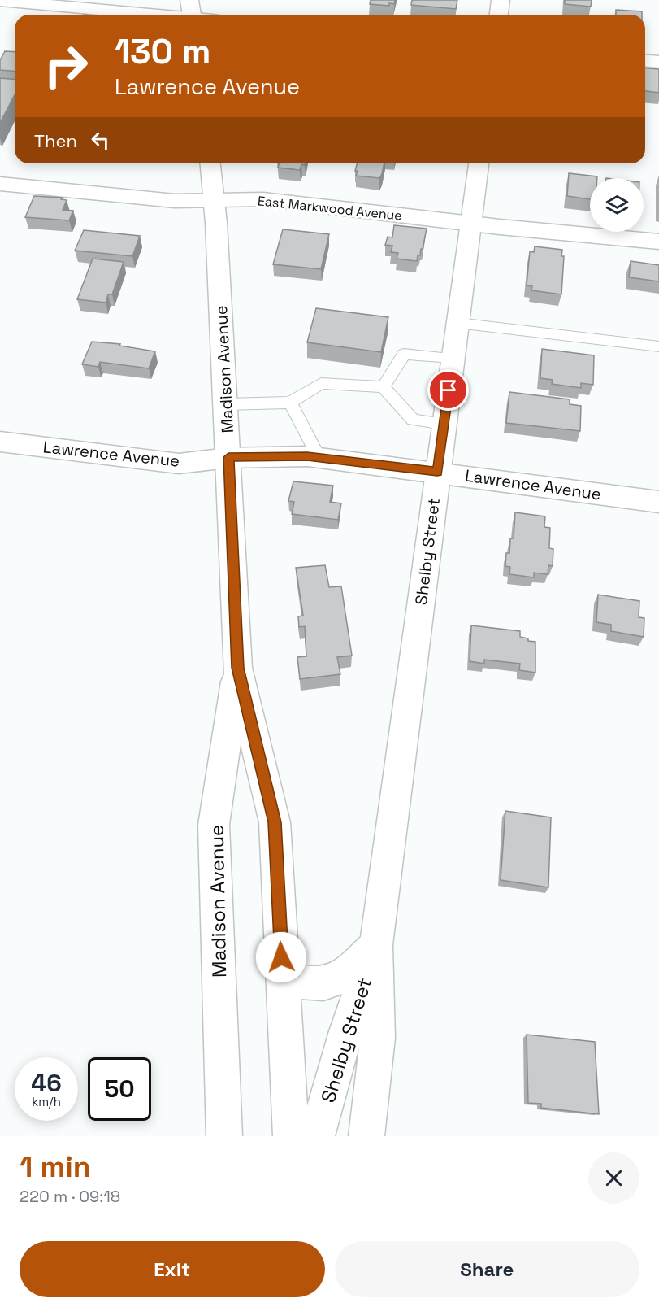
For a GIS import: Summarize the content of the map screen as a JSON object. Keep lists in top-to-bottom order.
{
  "streets": {
    "main road": [
      "East Markwood Avenue",
      "Madison Avenue",
      "Lawrence Avenue",
      "Shelby Street"
    ]
  },
  "crossings": [
    ["East Markwood Avenue", "Madison Avenue"],
    ["East Markwood Avenue", "Shelby Street"],
    ["Madison Avenue", "Lawrence Avenue"],
    ["Lawrence Avenue", "Shelby Street"]
  ],
  "page": {
    "turn": ["130 m", "Lawrence Avenue"],
    "then": "Then",
    "speed": "46 km/h",
    "limit": "50",
    "heading": ["1 min", "220 m · 09:18"],
    "buttons": ["Exit", "Share"]
  }
}
